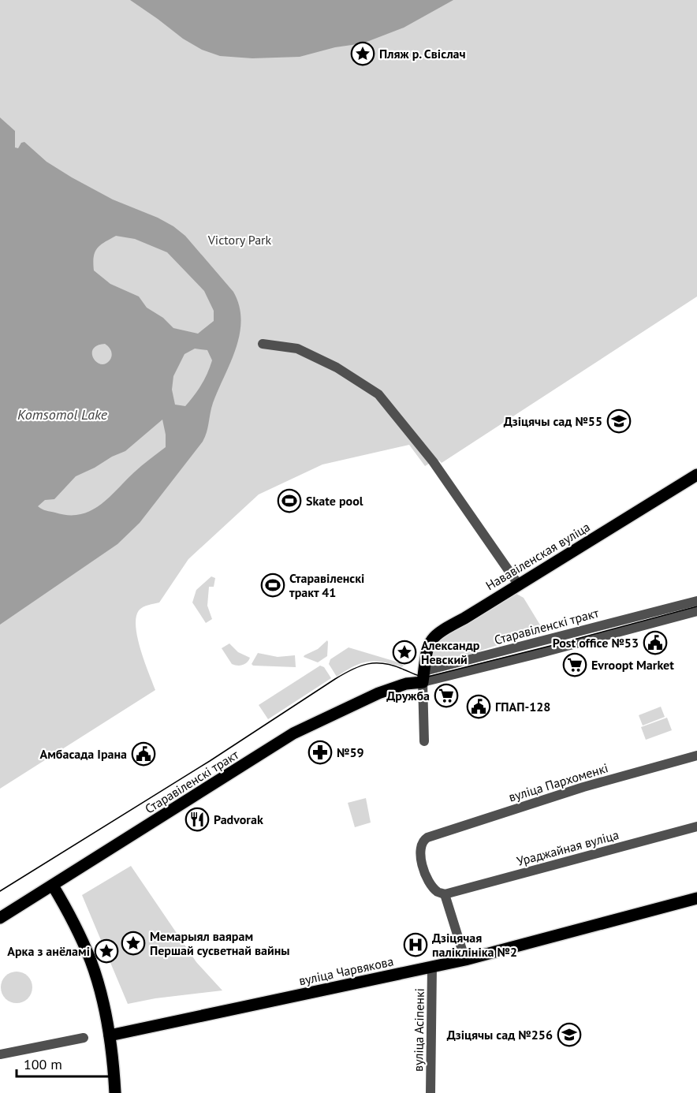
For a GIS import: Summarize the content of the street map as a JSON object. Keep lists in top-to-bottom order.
{
  "streets": {
    "main road": ["Нававіленская вуліца", "Старавіленскі тракт", "вуліца Чарвякова"],
    "street": ["вуліца Пархоменкі", "Ураджайная вуліца", "вуліца Асіпенкі"]
  },
  "crossings": [
    ["Нававіленская вуліца", "Старавіленскі тракт"],
    ["вуліца Пархоменкі", "Ураджайная вуліца"],
    ["вуліца Чарвякова", "вуліца Асіпенкі"]
  ],
  "water": ["Komsomol Lake"],
  "parks": ["Victory Park"],
  "places": {
    "place": [
      "Пляж р. Свіслач",
      "Александр Невский",
      "Мемарыял ваярам Першай сусветнай вайны",
      "Арка з анёламі"
    ],
    "school or university": ["Дзіцячы сад №55", "Дзіцячы сад №256"],
    "sports": ["Skate pool", "Старавіленскі тракт 41"],
    "public building": ["Post office №53", "ГПАП-128", "Амбасада Ірана"],
    "supermarket": ["Evroopt Market", "Дружба"],
    "pharmacy": ["№59"],
    "restaurant": ["Padvorak"],
    "hospital": ["Дзіцячая паліклініка №2"]
  },
  "scale_bar": "100 m"
}
